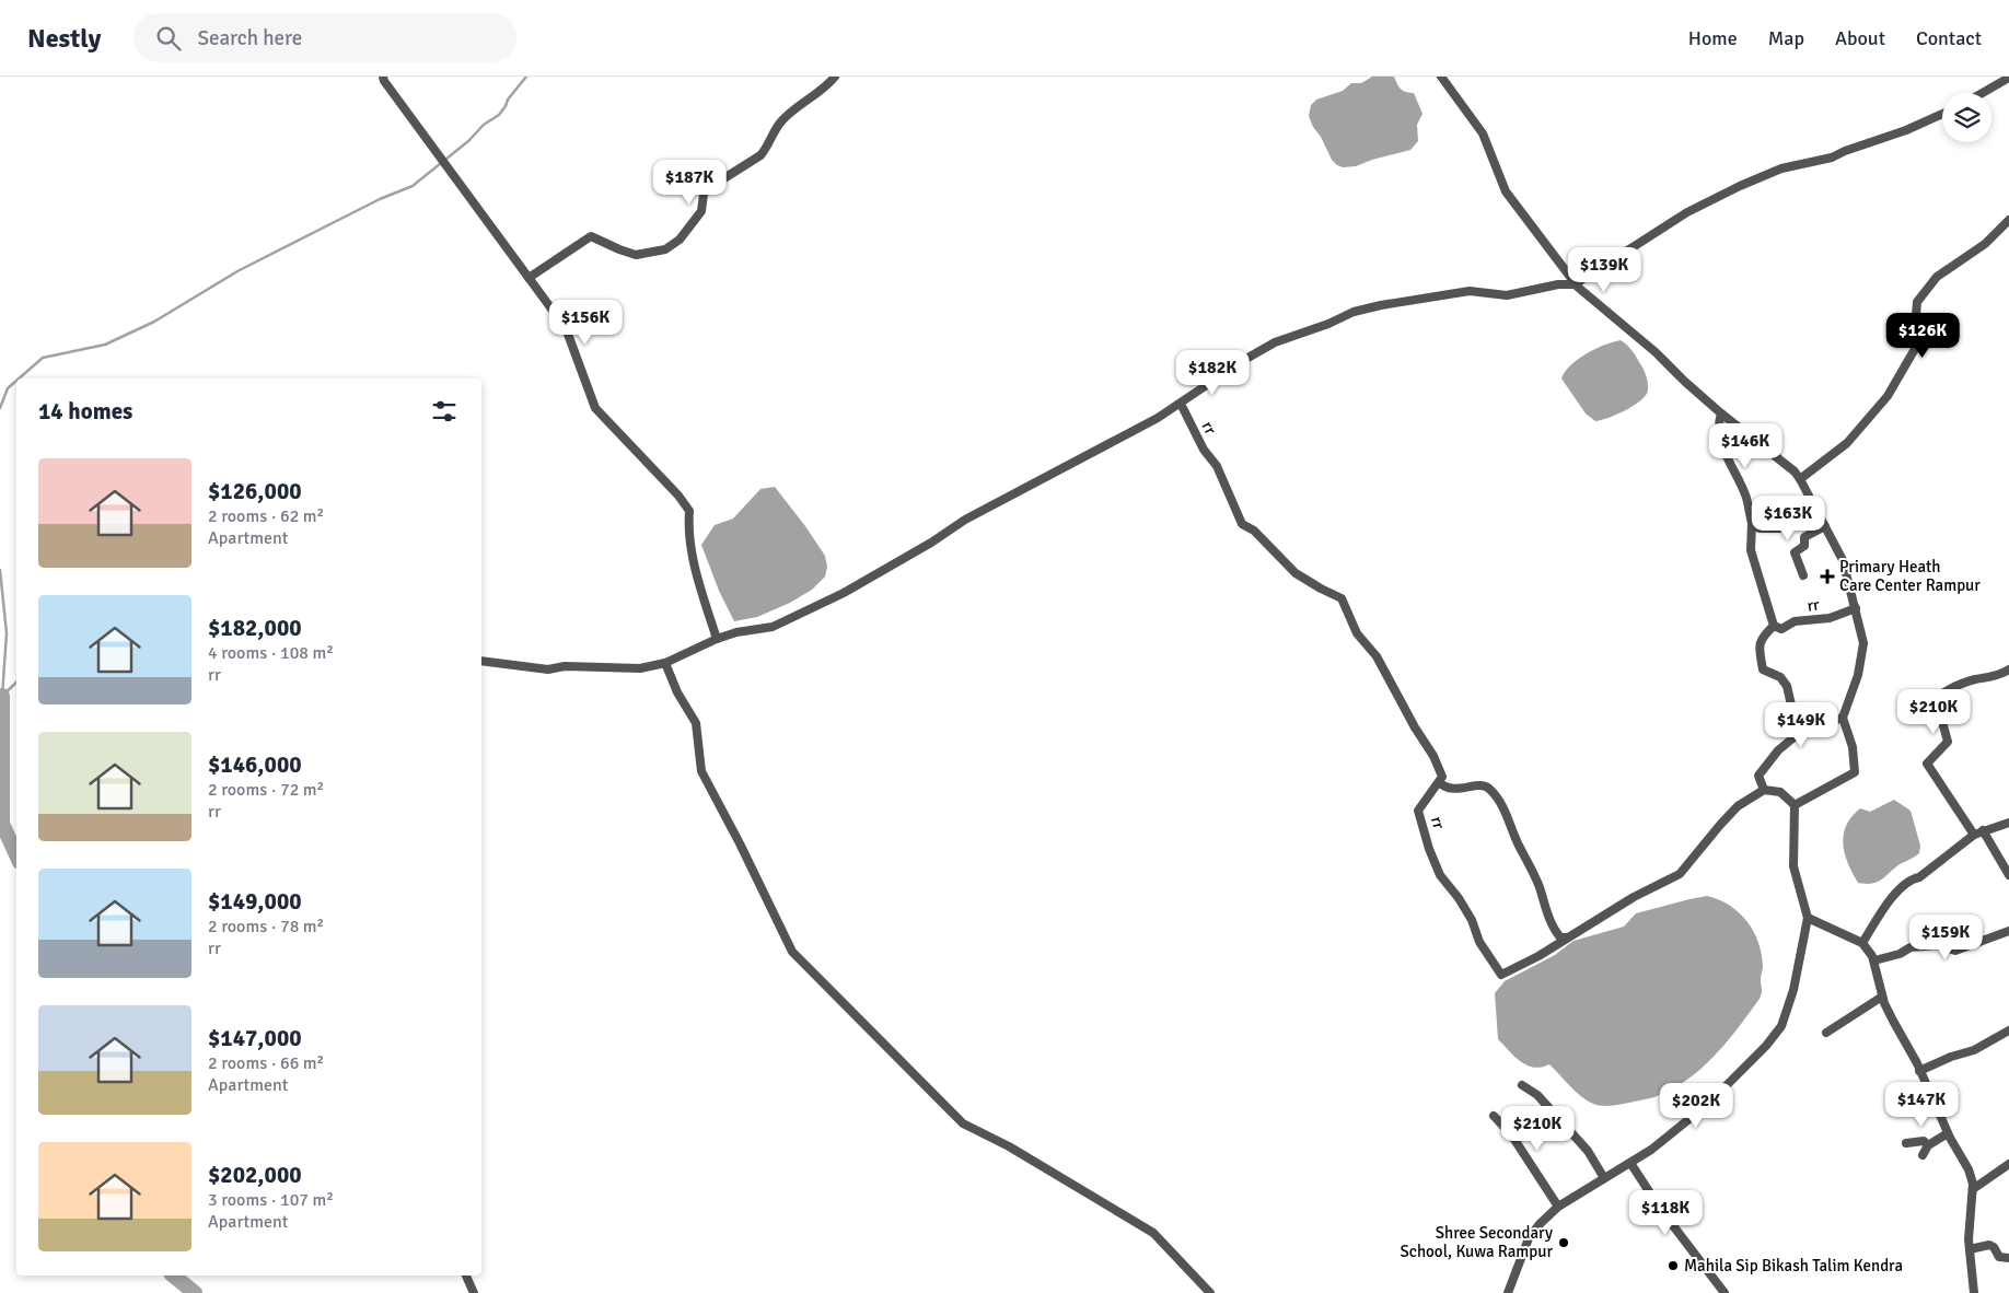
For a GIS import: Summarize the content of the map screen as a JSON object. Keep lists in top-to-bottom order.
{
  "streets": {
    "street": ["rr"]
  },
  "places": {
    "health": ["Primary Heath Care Center Rampur"],
    "other": ["Shree Secondary School, Kuwa Rampur", "Mahila Sip Bikash Talim Kendra"]
  },
  "page": {
    "header": "Nestly",
    "search": "Search here",
    "nav": [
      "Home",
      "Map",
      "About",
      "Contact"
    ],
    "price": [
      "$187K",
      "$139K",
      "$156K",
      "$126K",
      "$182K",
      "$146K",
      "$163K",
      "$210K",
      "$149K",
      "$159K",
      "$147K",
      "$202K",
      "$210K",
      "$118K"
    ],
    "heading": "14 homes",
    "list": [
      {
        "name": "$126,000",
        "note": "2 rooms · 62 m² · Apartment"
      },
      {
        "name": "$182,000",
        "note": "4 rooms · 108 m² · rr"
      },
      {
        "name": "$146,000",
        "note": "2 rooms · 72 m² · rr"
      },
      {
        "name": "$149,000",
        "note": "2 rooms · 78 m² · rr"
      },
      {
        "name": "$147,000",
        "note": "2 rooms · 66 m² · Apartment"
      },
      {
        "name": "$202,000",
        "note": "3 rooms · 107 m² · Apartment"
      }
    ]
  }
}
